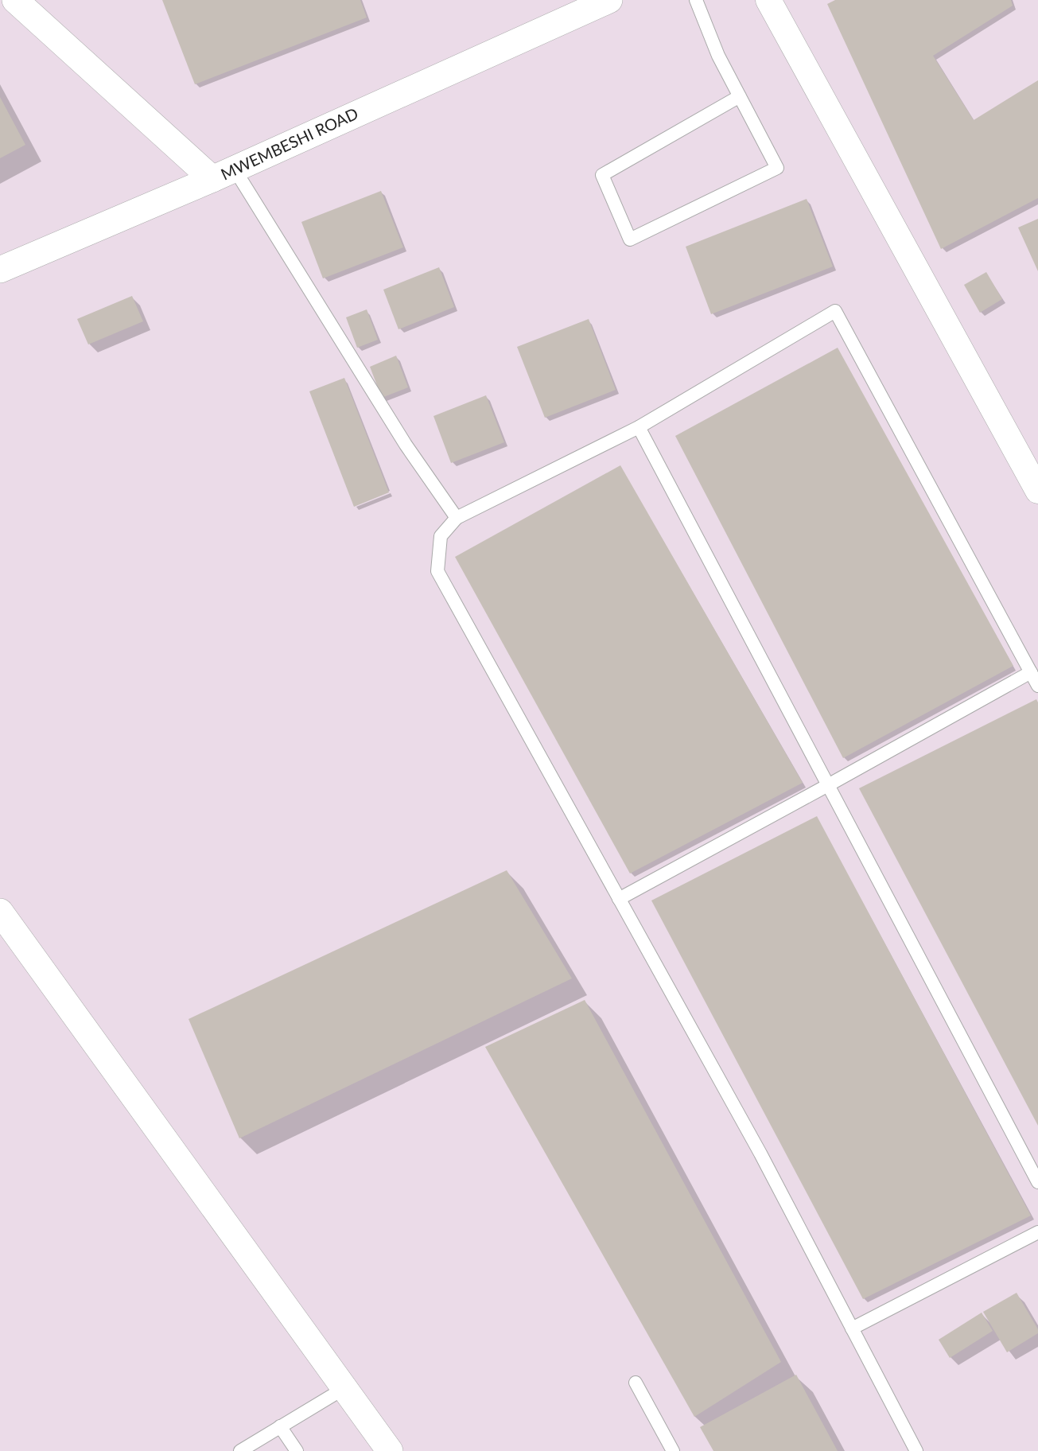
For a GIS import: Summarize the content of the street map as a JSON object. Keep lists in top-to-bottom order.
{
  "streets": {
    "street": ["MWEMBESHI ROAD"]
  }
}
